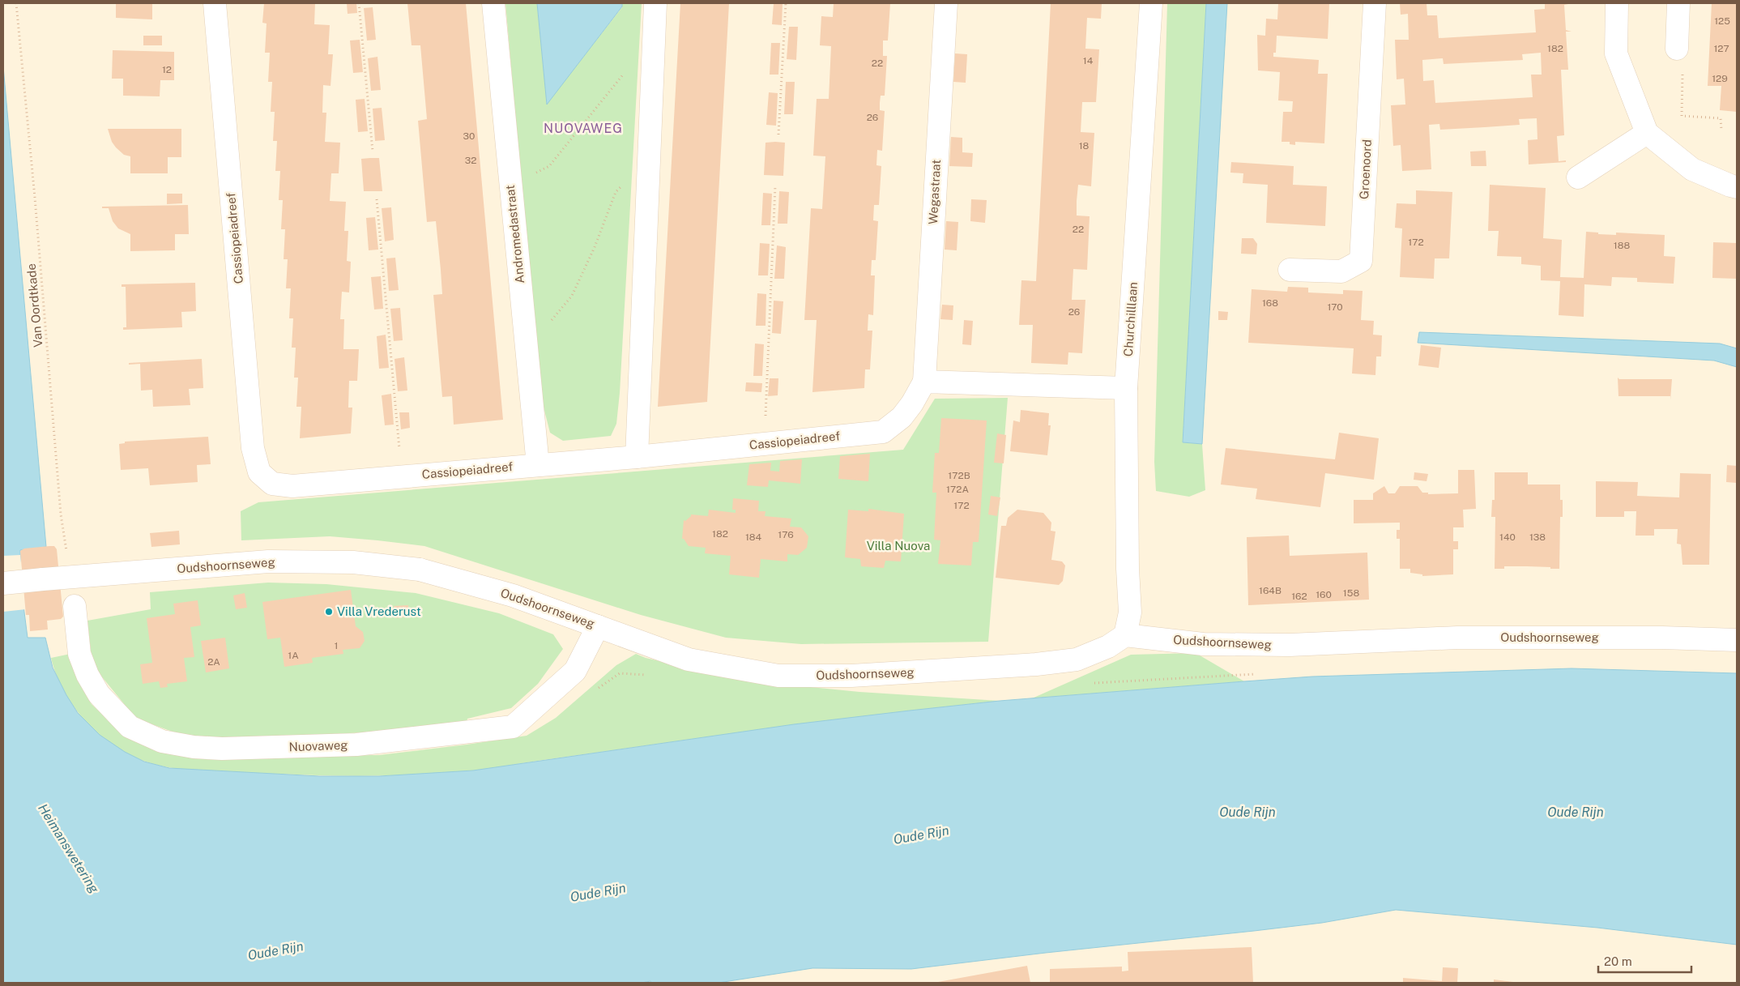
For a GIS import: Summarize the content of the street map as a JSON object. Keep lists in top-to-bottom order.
{
  "streets": {
    "street": [
      "Groenoord",
      "Wegastraat",
      "Andromedastraat",
      "Cassiopeiadreef",
      "Churchilllaan",
      "Oudshoornseweg",
      "Nuovaweg"
    ],
    "path": ["Van Oordtkade"]
  },
  "crossings": [
    ["Wegastraat", "Cassiopeiadreef"],
    ["Andromedastraat", "Cassiopeiadreef"],
    ["Churchilllaan", "Oudshoornseweg"],
    ["Oudshoornseweg", "Nuovaweg"]
  ],
  "districts": ["NUOVAWEG"],
  "water": ["Oude Rijn", "Heimanswetering"],
  "parks": ["Villa Nuova"],
  "places": ["Villa Vrederust"],
  "house_numbers": [
    "125",
    "182",
    "127",
    "14",
    "22",
    "12",
    "129",
    "26",
    "30",
    "18",
    "32",
    "22",
    "172",
    "188",
    "168",
    "170",
    "26",
    "172B",
    "172A",
    "172",
    "182",
    "176",
    "184",
    "140",
    "138",
    "164B",
    "158",
    "160",
    "162",
    "1",
    "1A",
    "2A"
  ],
  "scale_bar": "20 m"
}
